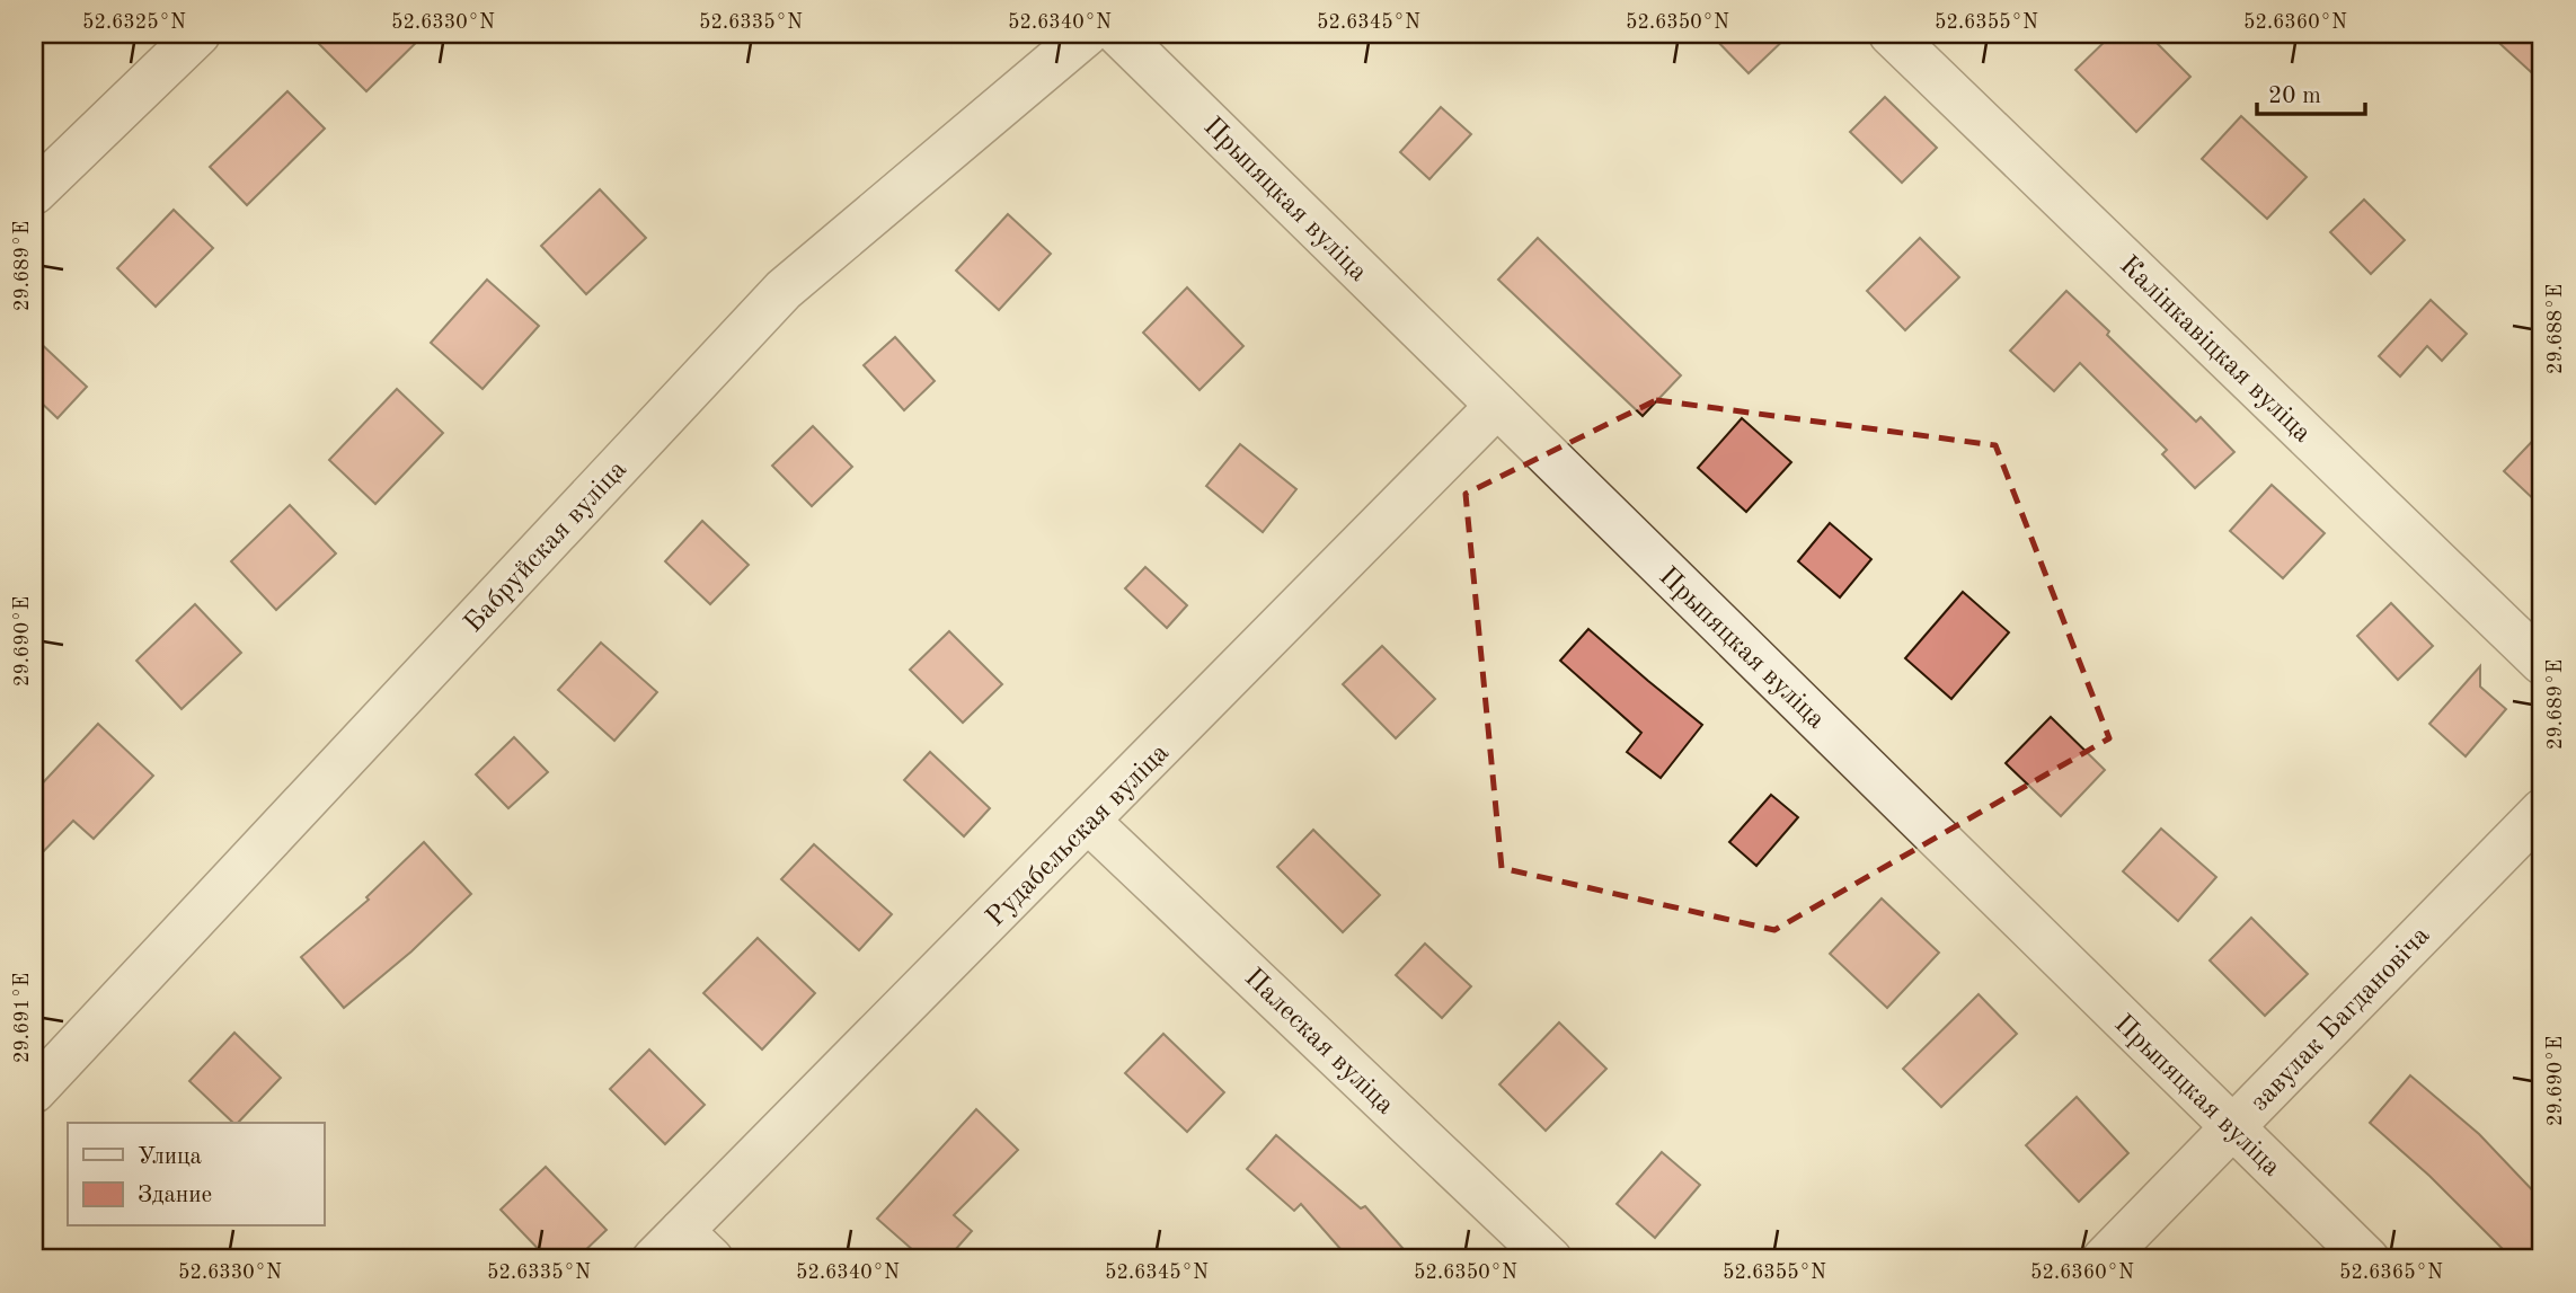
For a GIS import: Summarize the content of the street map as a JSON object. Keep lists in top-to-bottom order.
{
  "streets": {
    "street": [
      "Прыпяцкая вуліца",
      "Калінкавіцкая вуліца",
      "Бабруйская вуліца",
      "Рудабельская вуліца",
      "завулак Багдановіча",
      "Палеская вуліца"
    ]
  },
  "crossings": [
    ["Прыпяцкая вуліца", "Рудабельская вуліца"],
    ["Прыпяцкая вуліца", "завулак Багдановіча"],
    ["Рудабельская вуліца", "Палеская вуліца"]
  ],
  "legend": ["Улица", "Здание"],
  "scale_bar": "20 m",
  "coordinates": [
    "52.6325°N",
    "52.6330°N",
    "52.6335°N",
    "52.6340°N",
    "52.6345°N",
    "52.6350°N",
    "52.6355°N",
    "52.6360°N",
    "29.689°E",
    "29.688°E",
    "29.690°E",
    "29.691°E",
    "52.6365°N"
  ]
}
